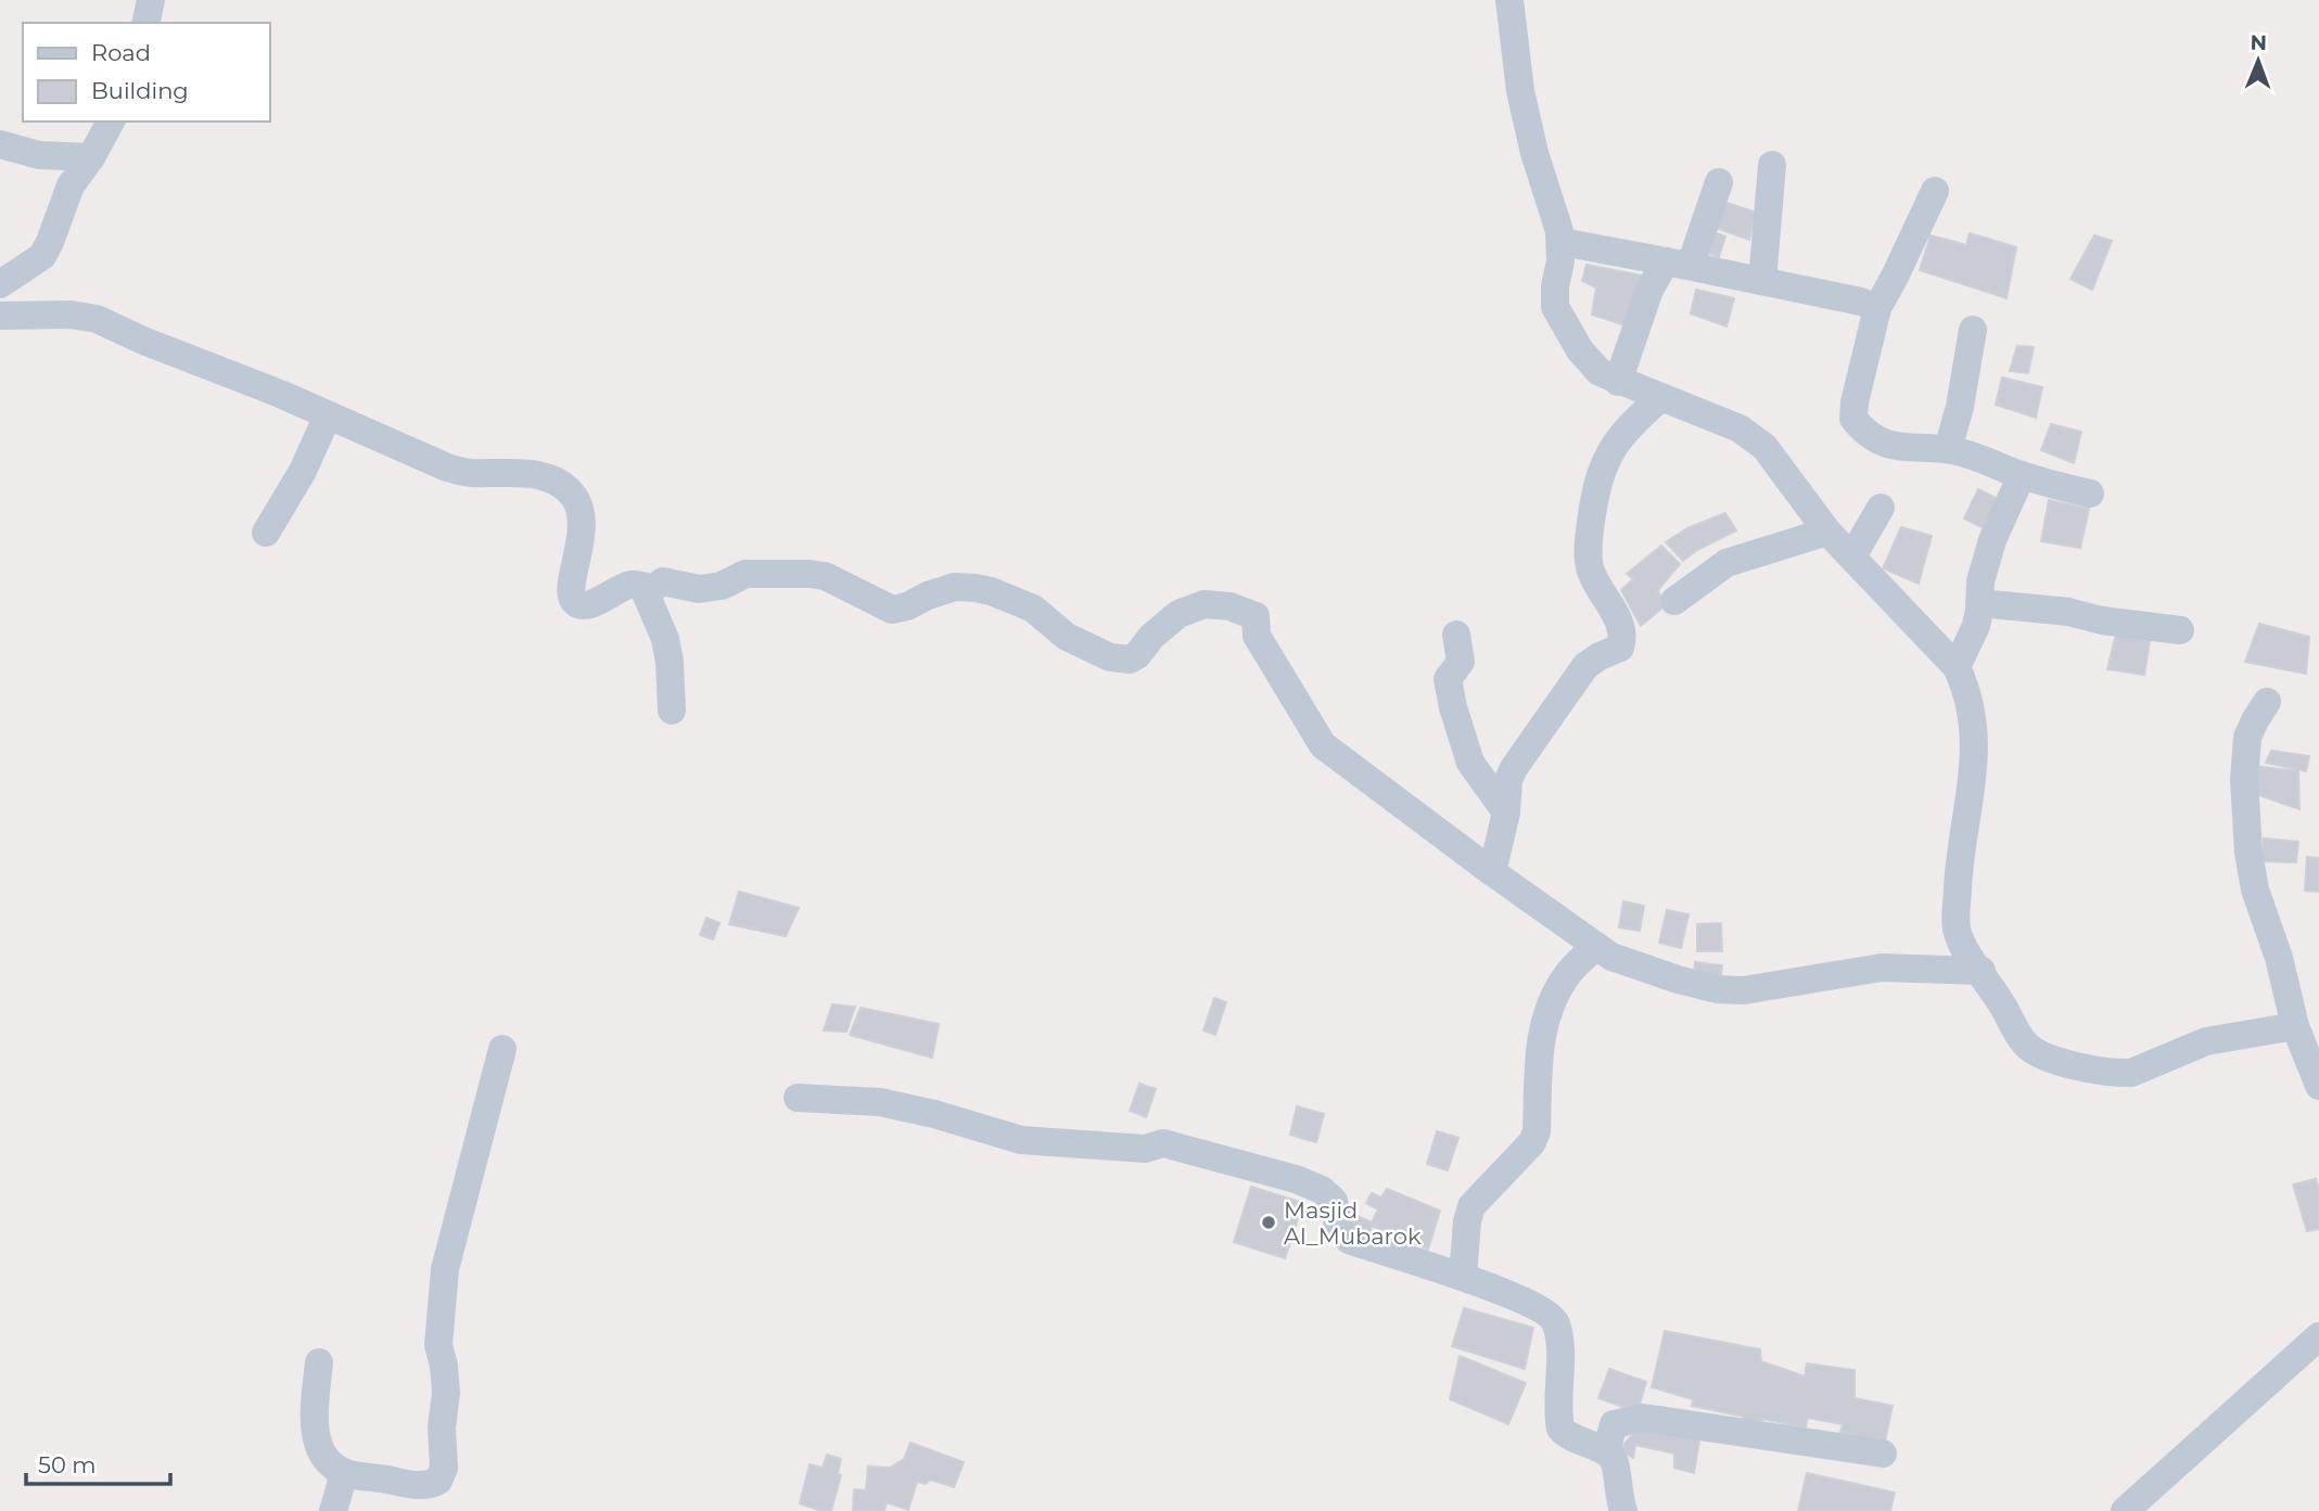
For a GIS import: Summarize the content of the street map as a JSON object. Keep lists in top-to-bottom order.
{
  "places": ["Masjid Al_Mubarok"],
  "legend": ["Road", "Building"],
  "scale_bar": "50 m",
  "north": "top"
}
